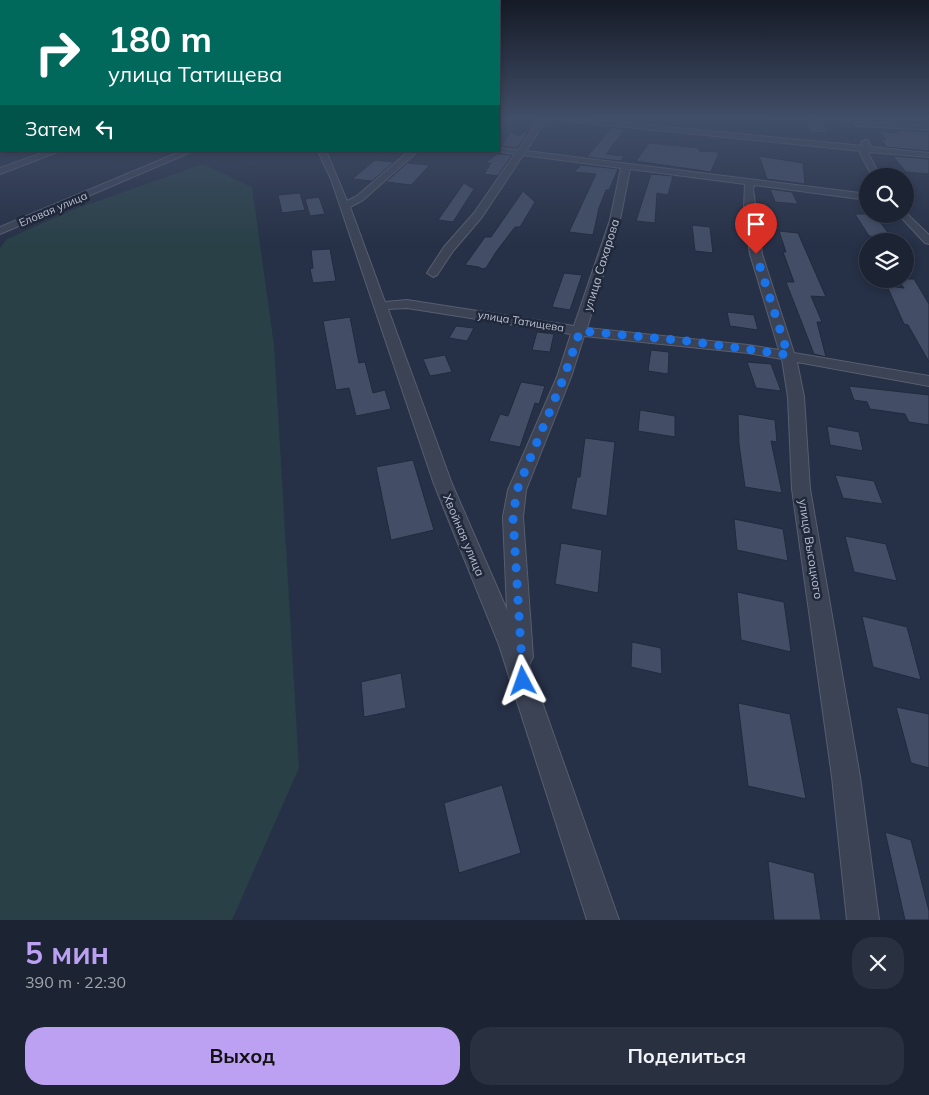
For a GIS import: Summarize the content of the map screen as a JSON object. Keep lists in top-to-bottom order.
{
  "streets": {
    "street": [
      "Еловая улица",
      "улица Сахарова",
      "улица Татищева",
      "Хвойная улица",
      "улица Высоцкого"
    ]
  },
  "crossings": [
    ["улица Сахарова", "улица Татищева"],
    ["улица Сахарова", "Хвойная улица"],
    ["улица Татищева", "Хвойная улица"],
    ["улица Татищева", "улица Высоцкого"]
  ],
  "page": {
    "turn": ["180 m", "улица Татищева"],
    "then": "Затем",
    "heading": ["5 мин", "390 m · 22:30"],
    "buttons": ["Выход", "Поделиться"]
  }
}
